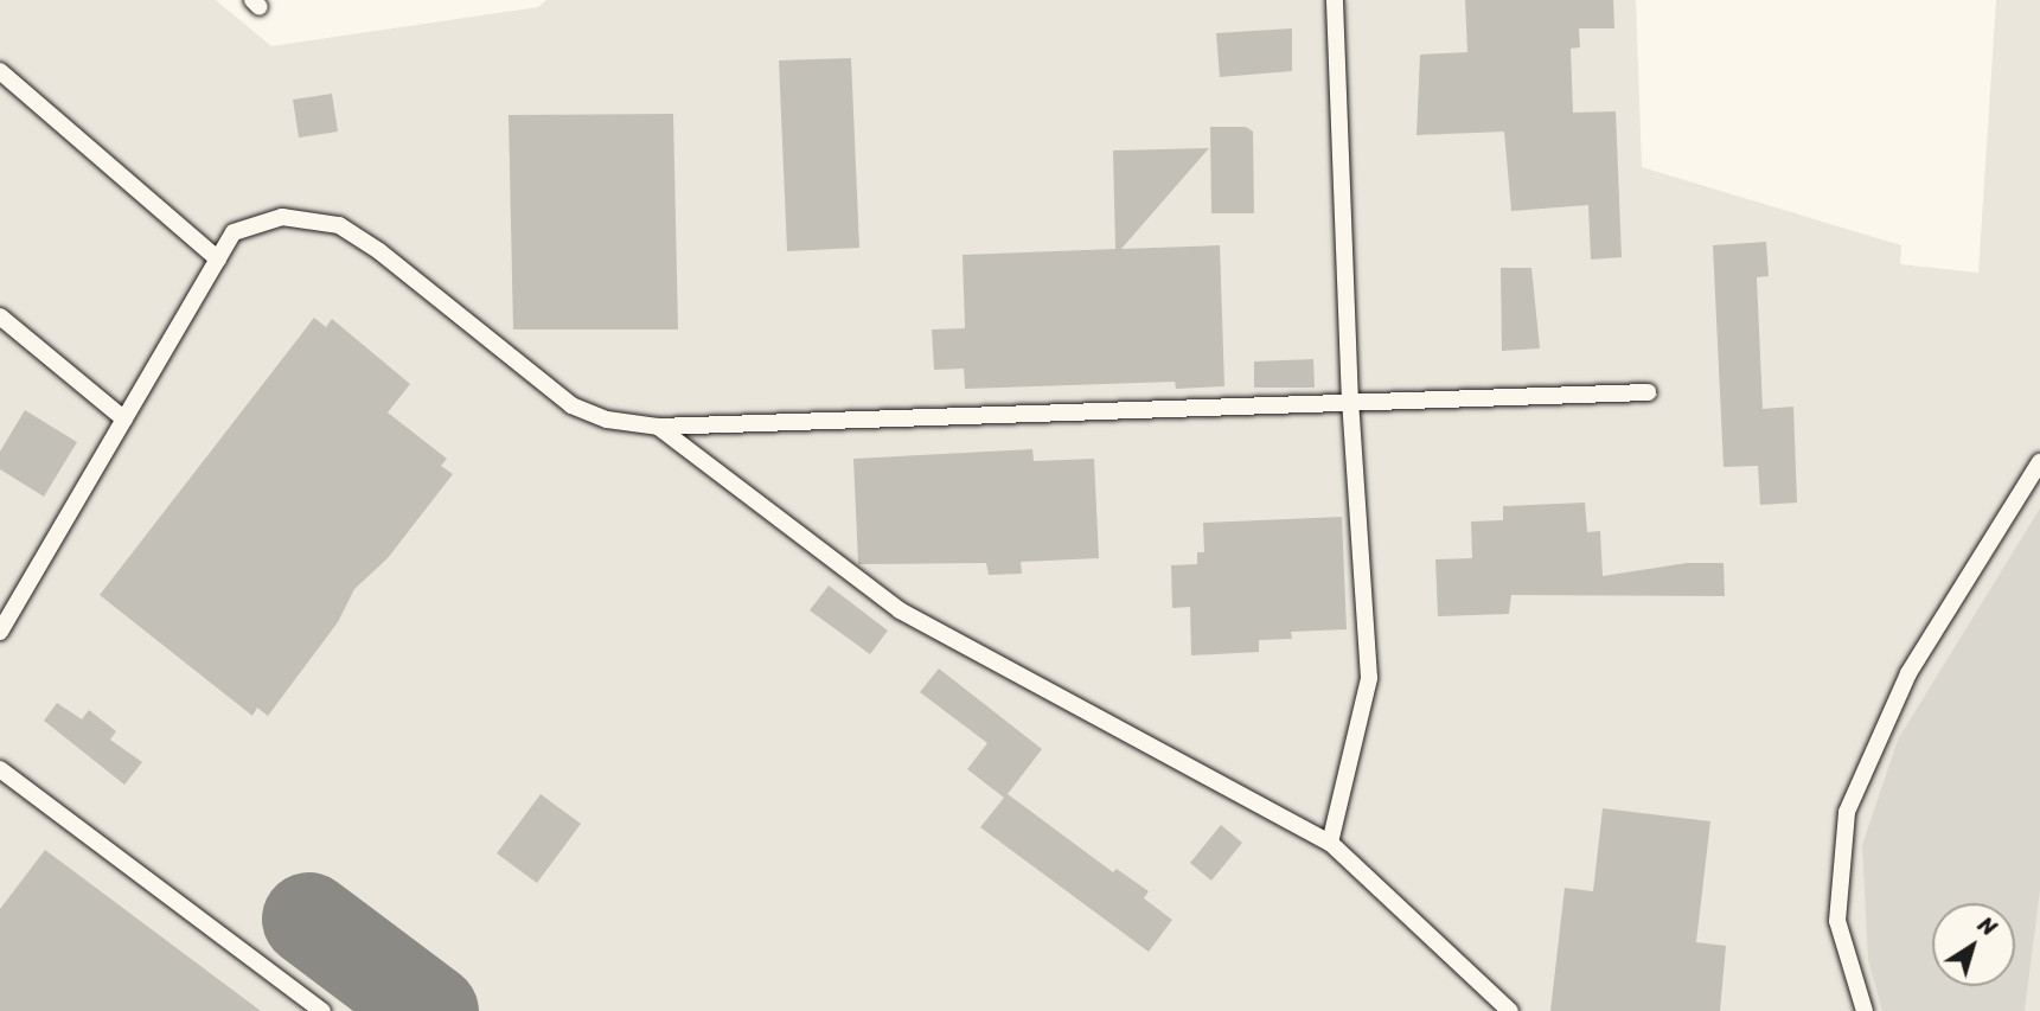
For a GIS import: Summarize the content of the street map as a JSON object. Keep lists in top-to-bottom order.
{
  "north": "top right"
}
